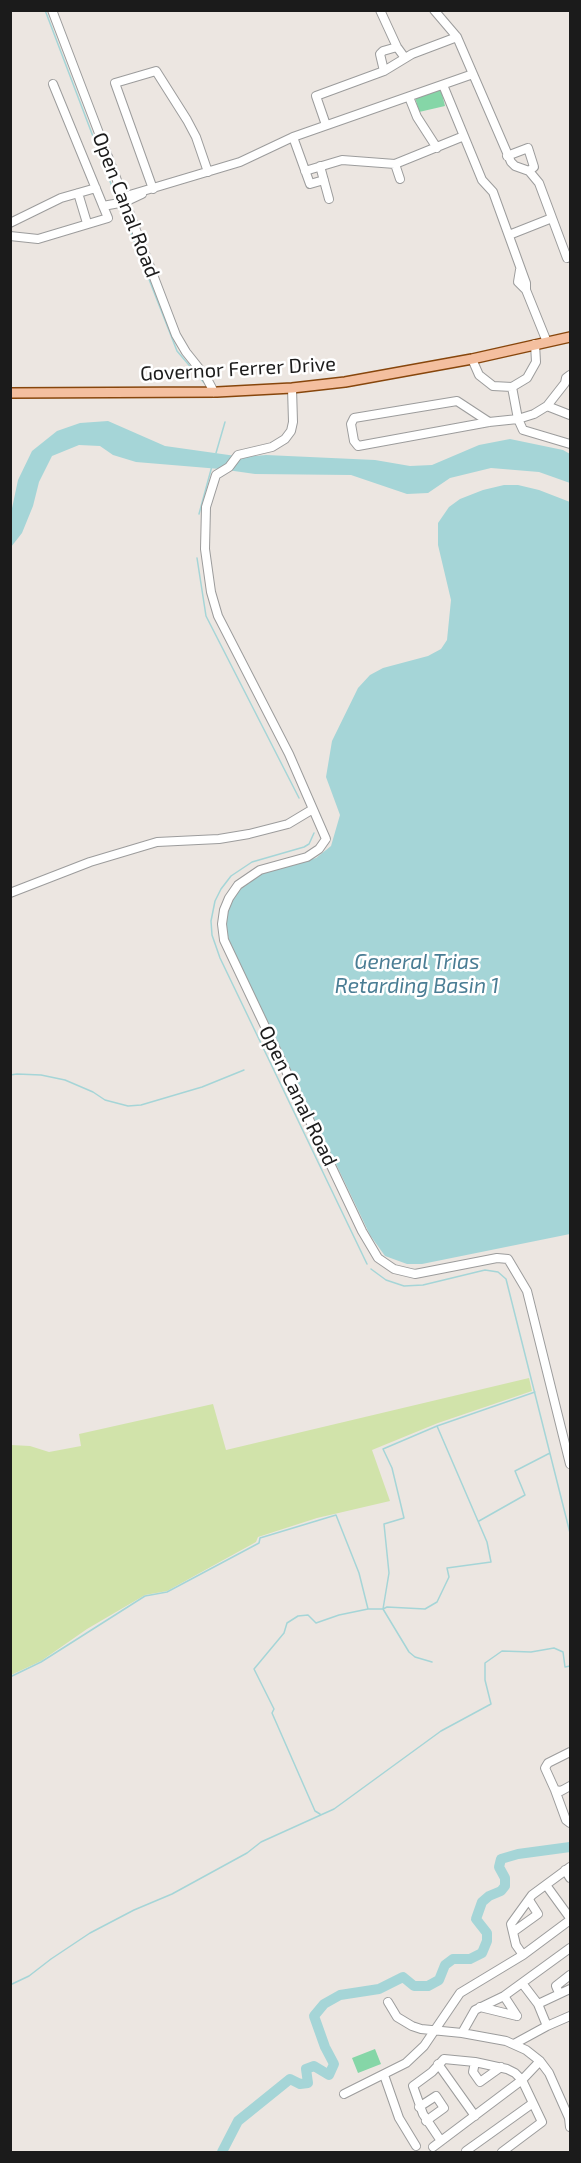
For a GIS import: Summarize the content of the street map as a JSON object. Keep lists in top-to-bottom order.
{
  "streets": {
    "main road": ["Governor Ferrer Drive"],
    "street": ["Open Canal Road"]
  },
  "crossings": [
    ["Open Canal Road", "Governor Ferrer Drive"]
  ],
  "water": ["General Trias Retarding Basin 1"]
}
